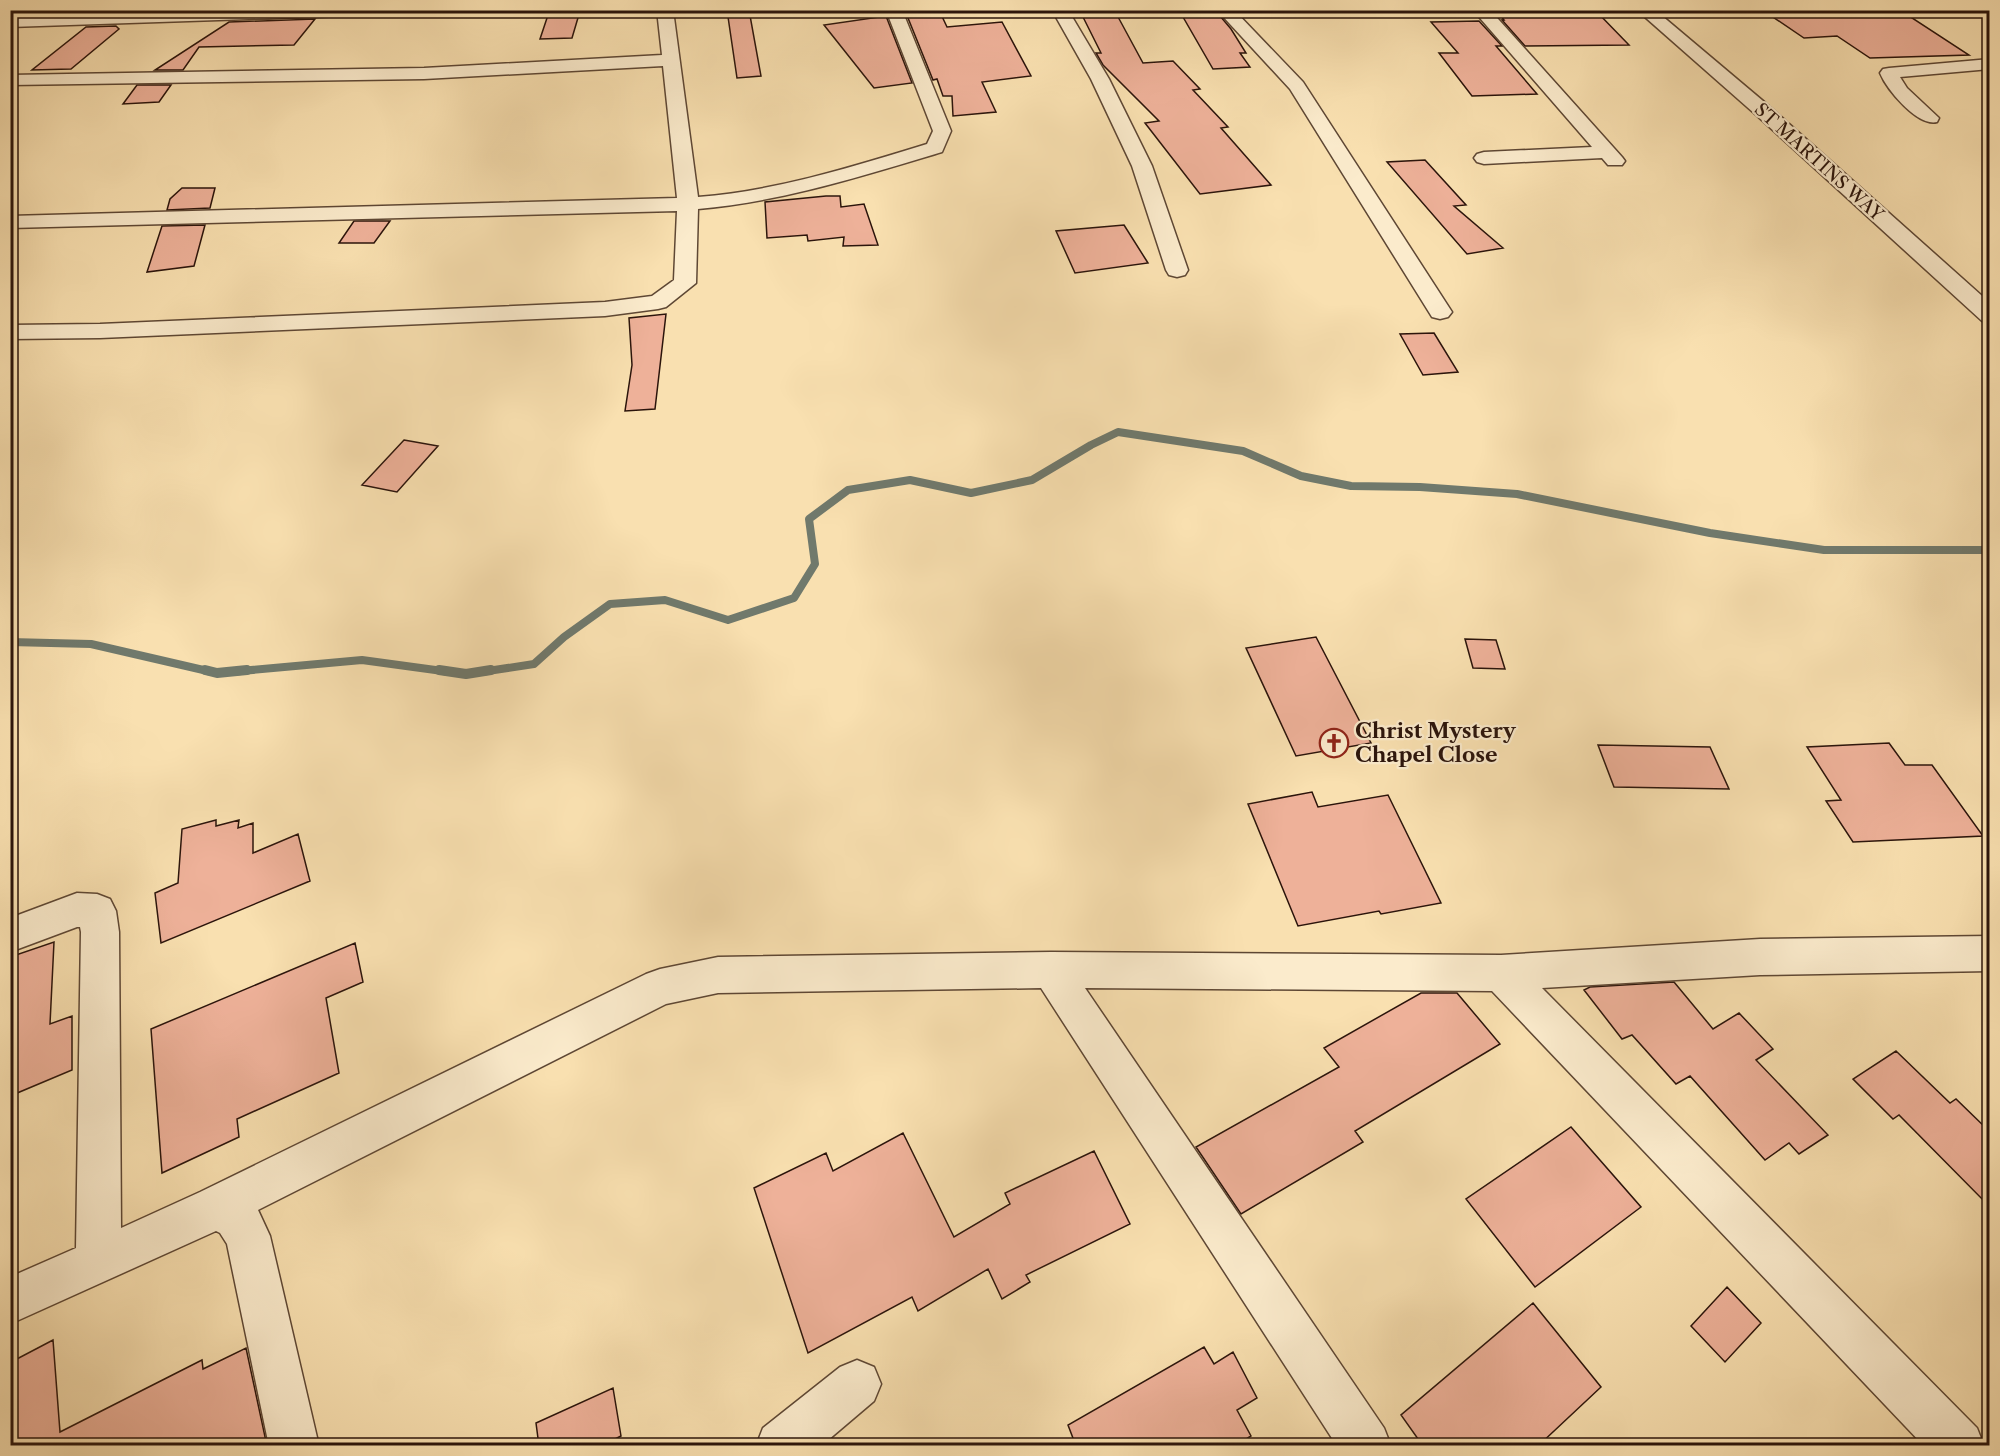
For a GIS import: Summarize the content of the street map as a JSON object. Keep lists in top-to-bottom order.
{
  "streets": {
    "street": ["ST MARTINS WAY"]
  },
  "places": {
    "church": ["Christ Mystery Chapel Close"]
  }
}
